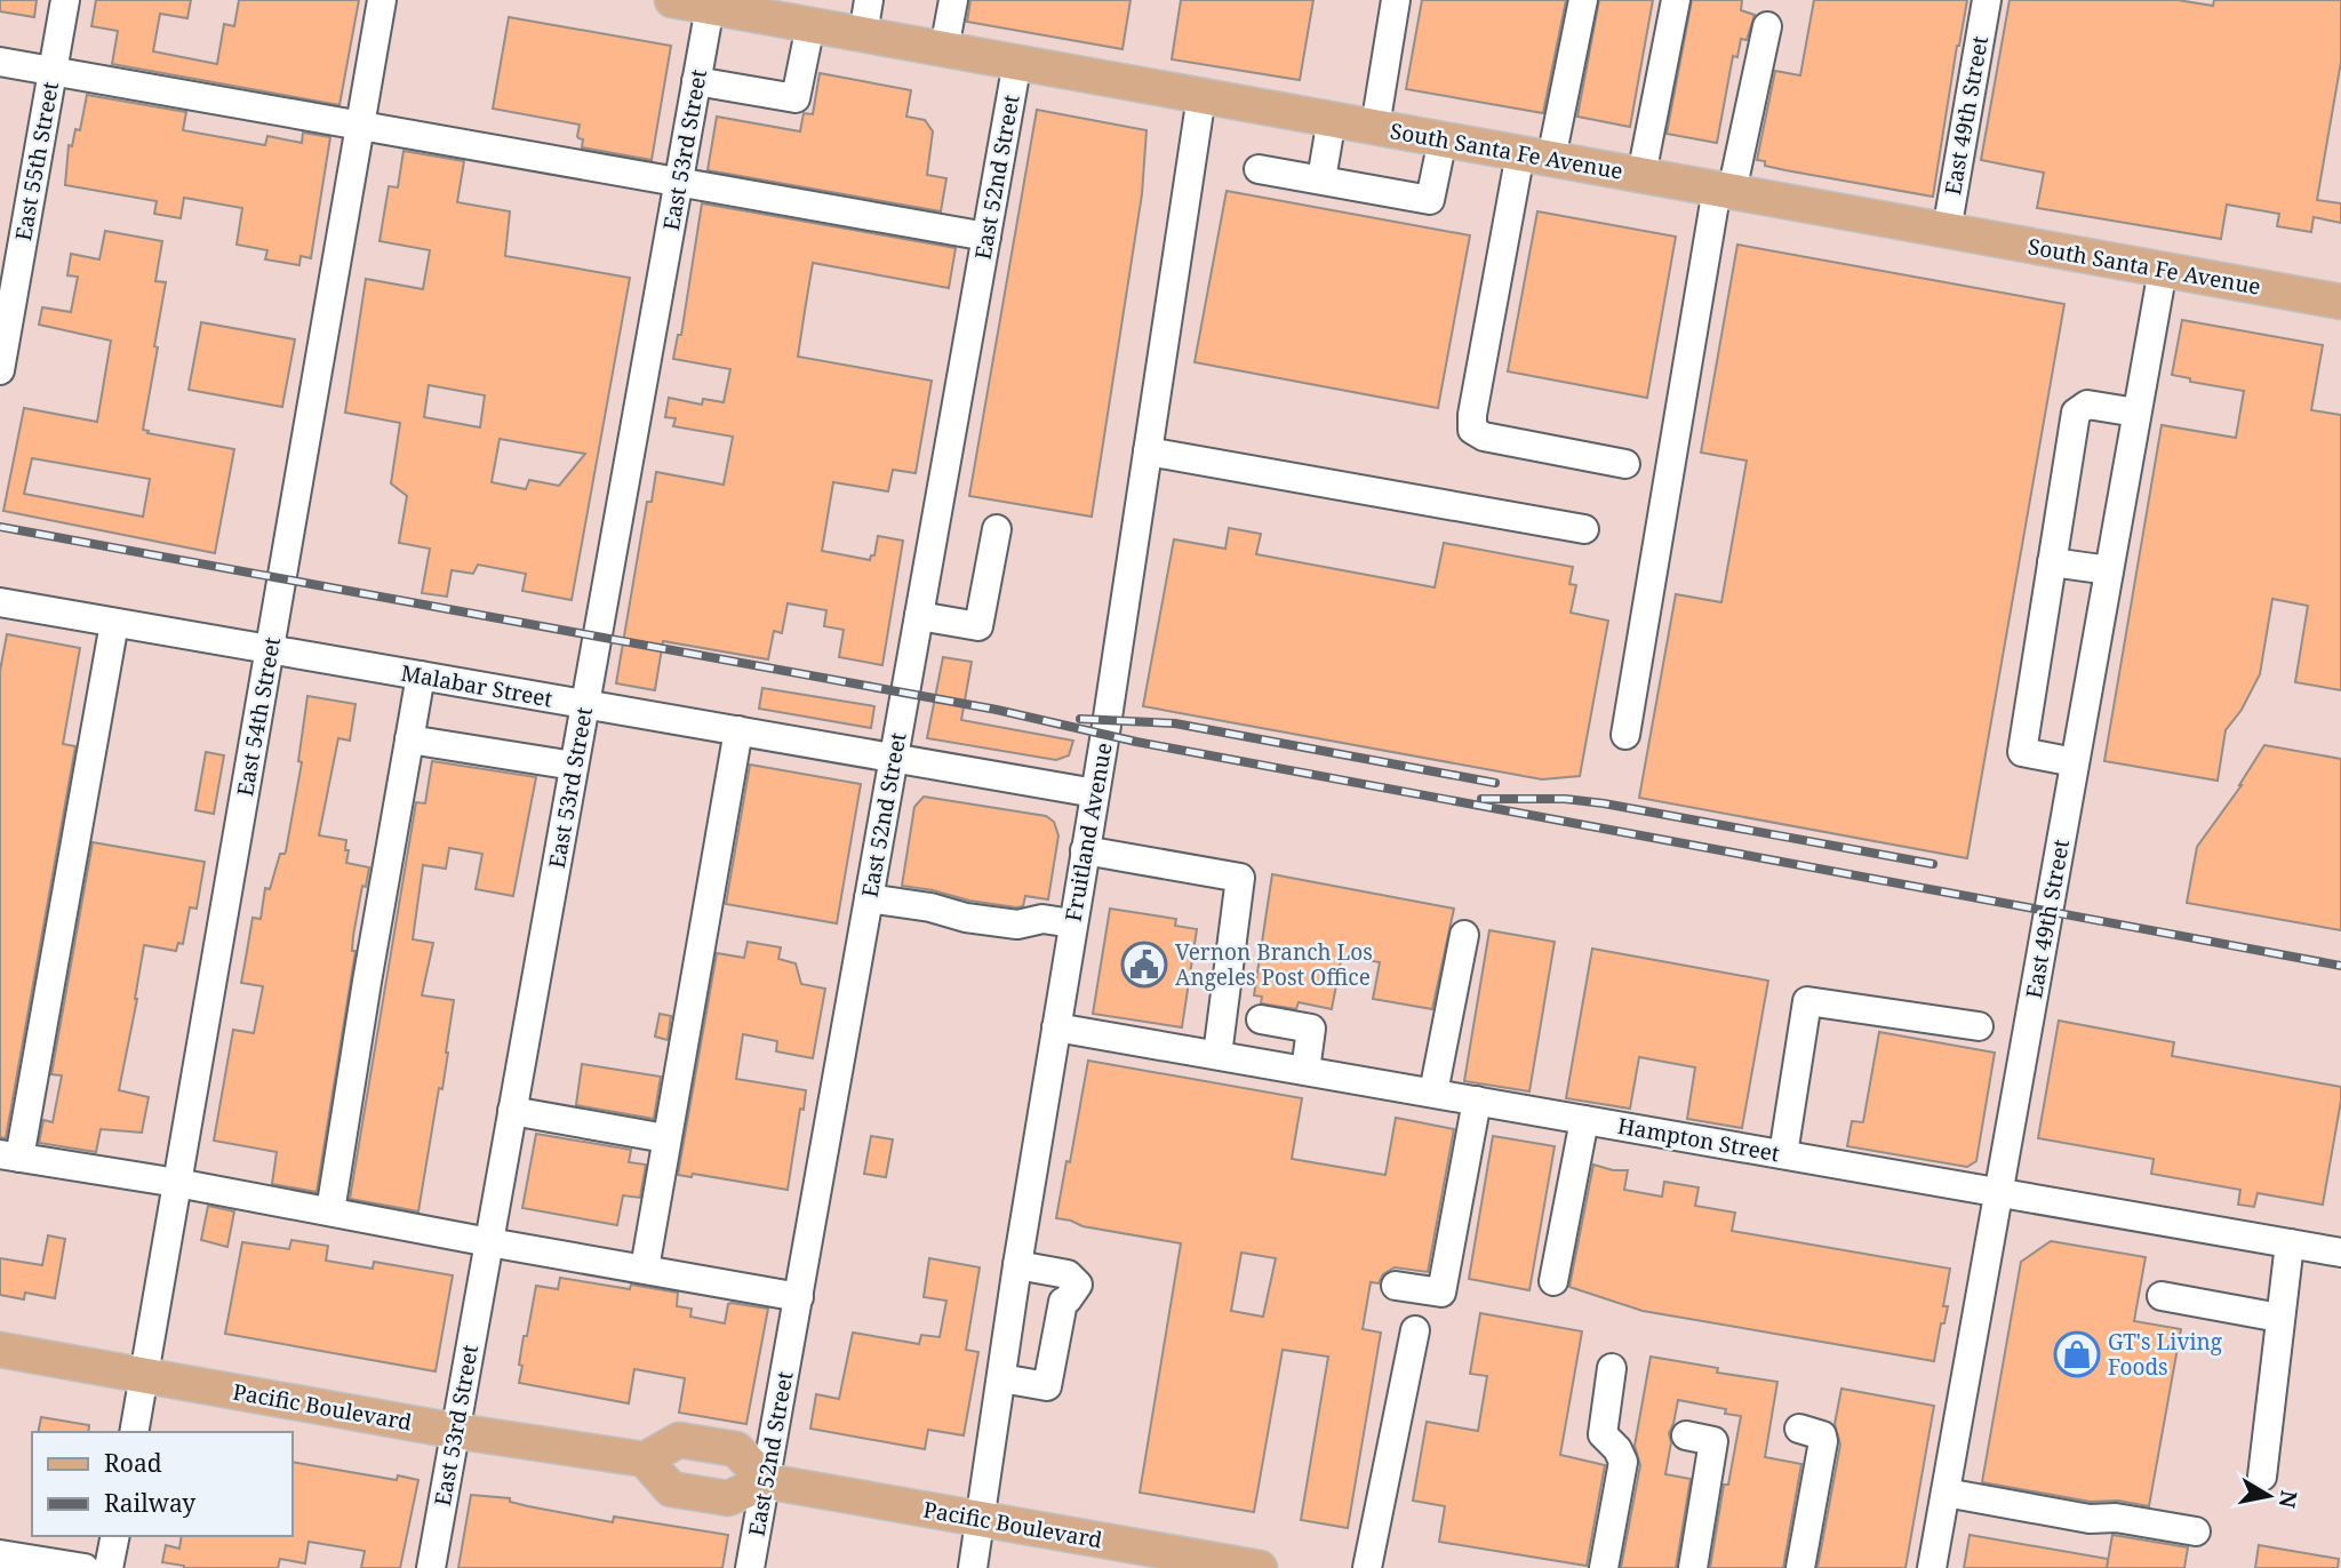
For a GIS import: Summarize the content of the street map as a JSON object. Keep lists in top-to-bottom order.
{
  "streets": {
    "main road": ["South Santa Fe Avenue", "Pacific Boulevard"],
    "street": [
      "East 49th Street",
      "East 53rd Street",
      "East 55th Street",
      "East 52nd Street",
      "Malabar Street",
      "East 54th Street",
      "Fruitland Avenue",
      "Hampton Street"
    ]
  },
  "crossings": [
    ["East 49th Street", "South Santa Fe Avenue"],
    ["East 49th Street", "Hampton Street"],
    ["East 53rd Street", "South Santa Fe Avenue"],
    ["East 53rd Street", "Malabar Street"],
    ["East 53rd Street", "Pacific Boulevard"],
    ["South Santa Fe Avenue", "East 52nd Street"],
    ["South Santa Fe Avenue", "Fruitland Avenue"],
    ["East 52nd Street", "Malabar Street"],
    ["East 52nd Street", "Pacific Boulevard"],
    ["Malabar Street", "East 54th Street"],
    ["Malabar Street", "Fruitland Avenue"],
    ["East 54th Street", "Pacific Boulevard"],
    ["Fruitland Avenue", "Hampton Street"],
    ["Fruitland Avenue", "Pacific Boulevard"]
  ],
  "places": {
    "public building": ["Vernon Branch Los Angeles Post Office"],
    "shop": ["GT's Living Foods"]
  },
  "legend": ["Road", "Railway"],
  "north": "right"
}
